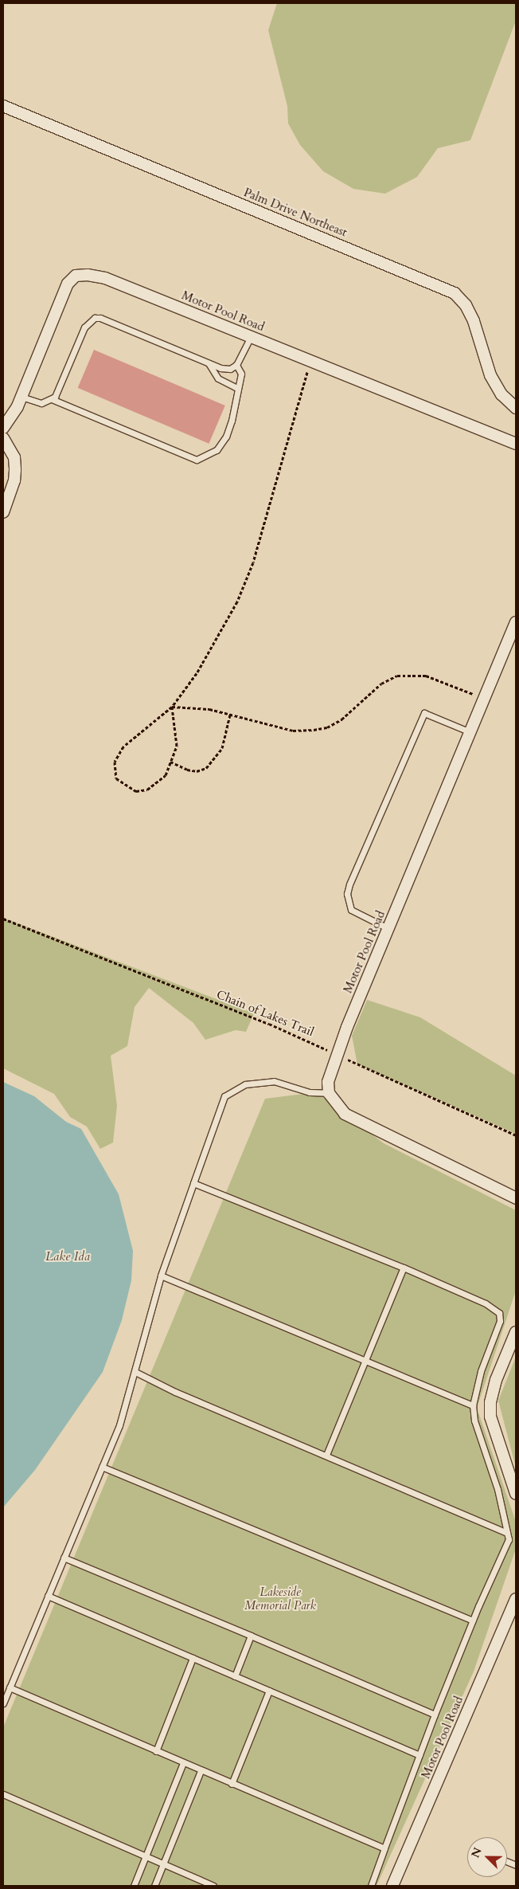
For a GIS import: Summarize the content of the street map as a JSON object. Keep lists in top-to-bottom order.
{
  "streets": {
    "street": ["Palm Drive Northeast", "Motor Pool Road"],
    "path": ["Chain of Lakes Trail"]
  },
  "crossings": [
    ["Motor Pool Road", "Chain of Lakes Trail"]
  ],
  "water": ["Lake Ida"],
  "parks": ["Lakeside Memorial Park"],
  "north": "top left"
}
